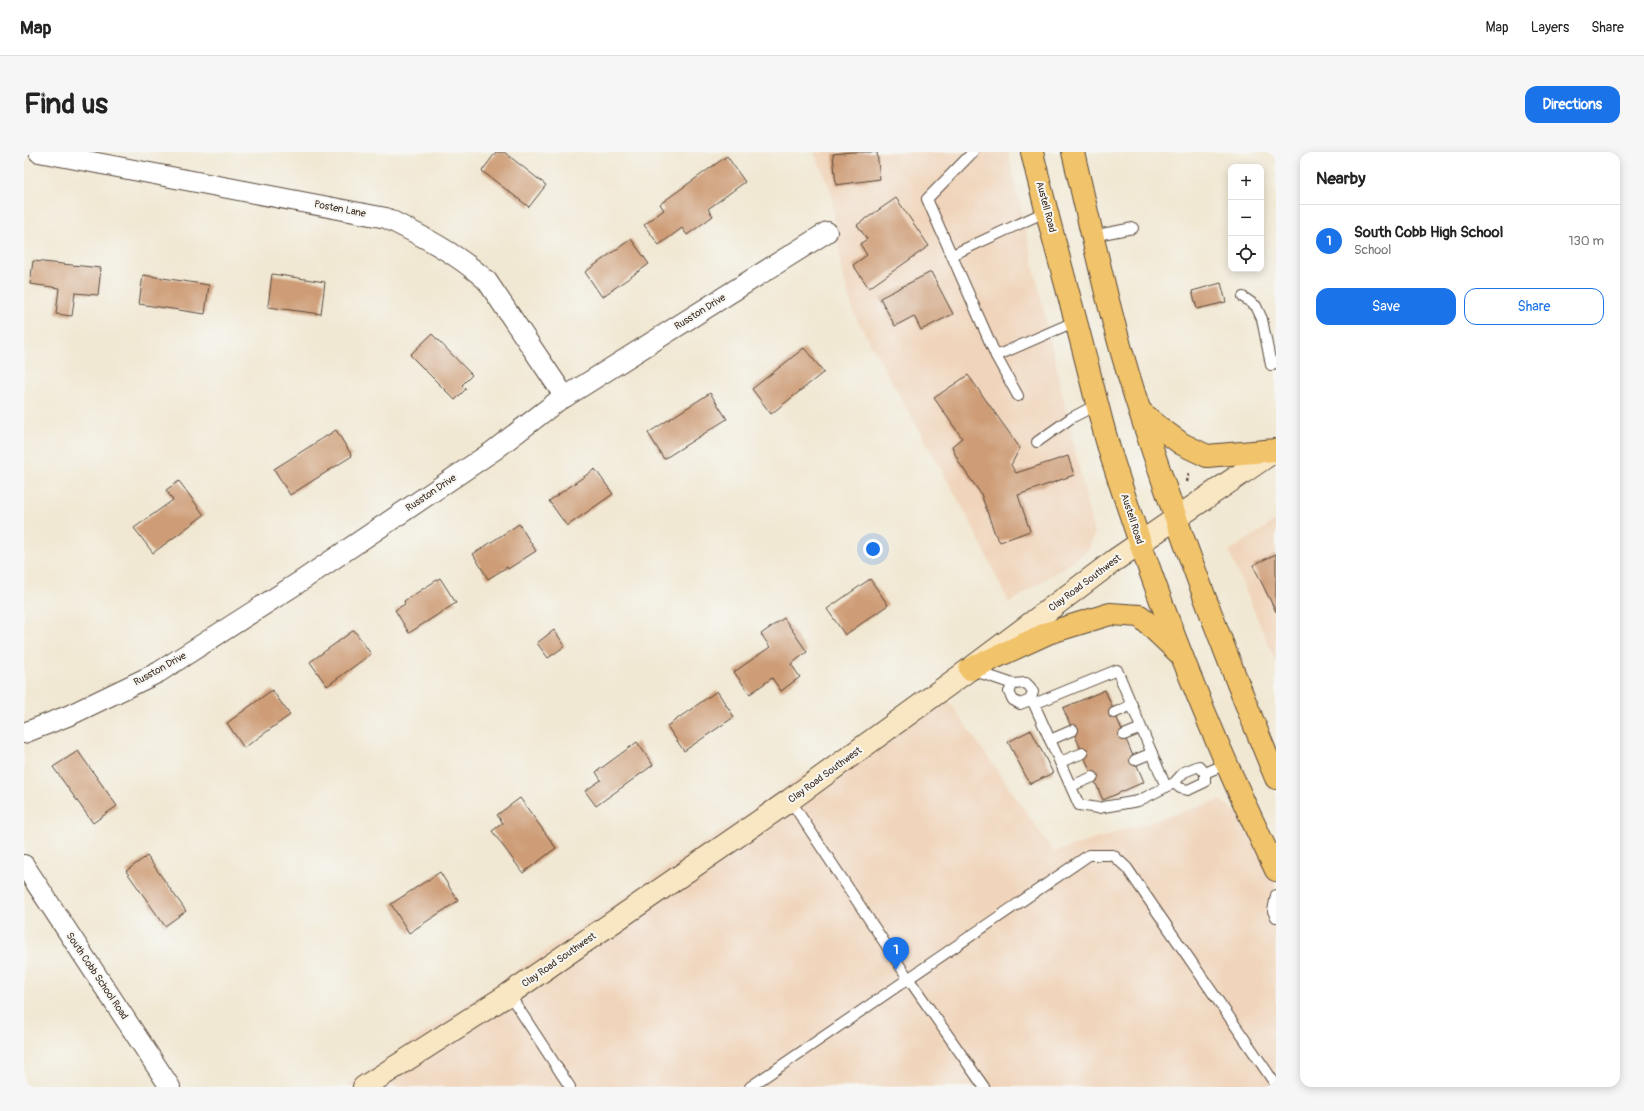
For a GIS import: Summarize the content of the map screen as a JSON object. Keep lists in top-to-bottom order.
{
  "streets": {
    "main road": ["Austell Road"],
    "street": [
      "Posten Lane",
      "Russton Drive",
      "Clay Road Southwest",
      "South Cobb School Road"
    ]
  },
  "crossings": [
    ["Austell Road", "Clay Road Southwest"],
    ["Posten Lane", "Russton Drive"]
  ],
  "page": {
    "header": "Map",
    "nav": ["Map", "Layers", "Share"],
    "buttons": [
      "Directions",
      ["Save", "Share"]
    ],
    "title": "Find us",
    "heading": "Nearby",
    "map_buttons": ["+", "−"],
    "list": [
      {
        "mark": "1",
        "name": "South Cobb High School",
        "note": "School",
        "value": "130 m"
      }
    ],
    "pins": "1"
  }
}
